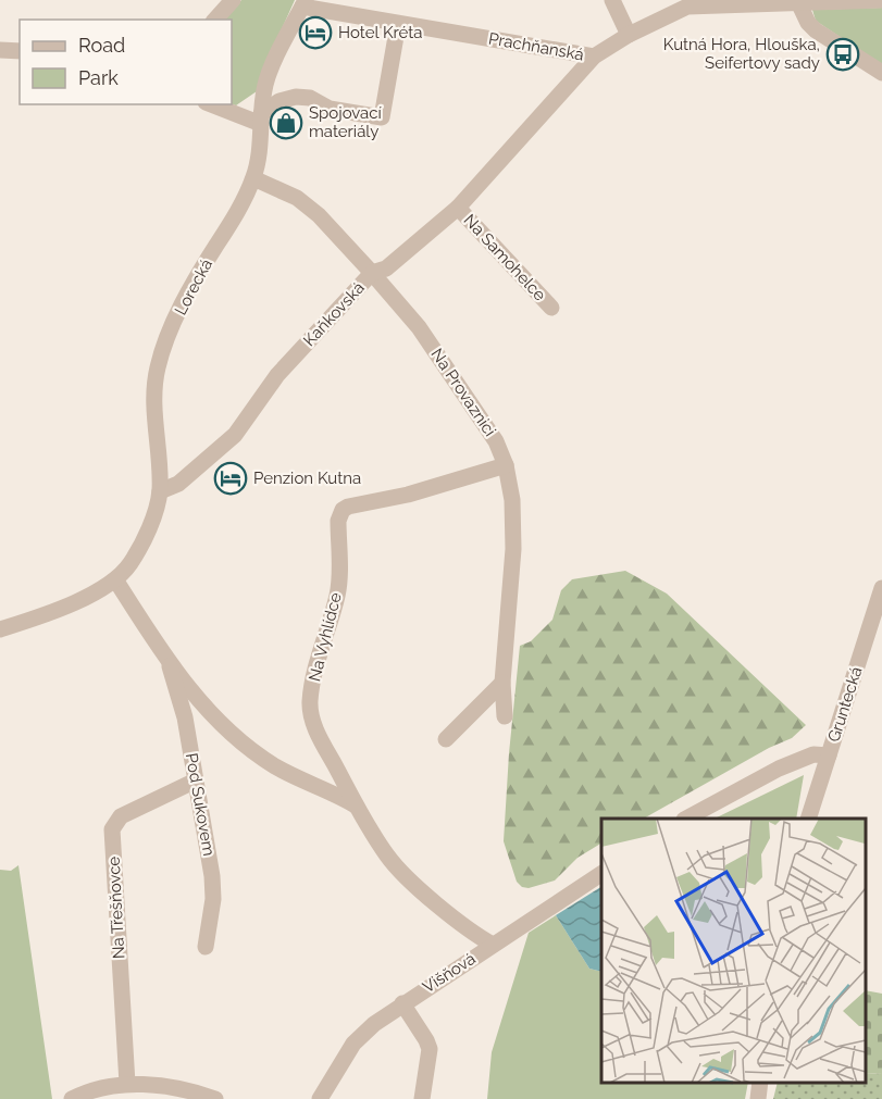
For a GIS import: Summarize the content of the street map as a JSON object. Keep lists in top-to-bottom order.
{
  "streets": {
    "street": [
      "Prachňanská",
      "Na Samohelce",
      "Lorecká",
      "Kaňkovská",
      "Na Provaznici",
      "Na Vyhlídce",
      "Gruntecká",
      "Pod Sukovem",
      "Na Třešňovce",
      "Višňová"
    ]
  },
  "crossings": [
    ["Prachňanská", "Lorecká"],
    ["Prachňanská", "Kaňkovská"],
    ["Na Samohelce", "Kaňkovská"],
    ["Lorecká", "Kaňkovská"],
    ["Lorecká", "Na Provaznici"],
    ["Lorecká", "Pod Sukovem"],
    ["Kaňkovská", "Na Provaznici"],
    ["Na Provaznici", "Na Vyhlídce"],
    ["Na Vyhlídce", "Pod Sukovem"],
    ["Na Vyhlídce", "Višňová"],
    ["Pod Sukovem", "Na Třešňovce"]
  ],
  "places": {
    "hotel": ["Hotel Kréta", "Penzion Kutna"],
    "bus stop": ["Kutná Hora, Hlouška, Seifertovy sady"],
    "shop": ["Spojovací materiály"]
  },
  "legend": ["Road", "Park"]
}
